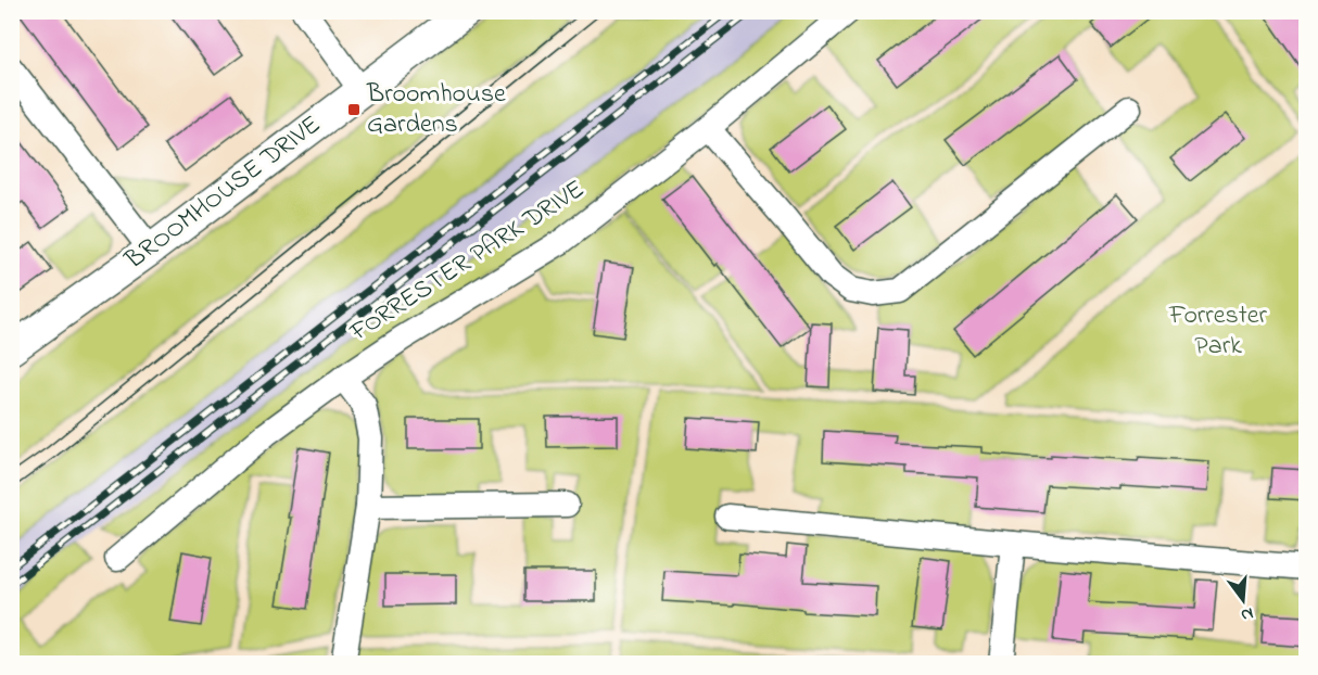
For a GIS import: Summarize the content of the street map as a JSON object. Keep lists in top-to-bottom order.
{
  "streets": {
    "street": ["BROOMHOUSE DRIVE", "FORRESTER PARK DRIVE"]
  },
  "parks": ["Forrester Park"],
  "places": {
    "transit": ["Broomhouse Gardens"]
  },
  "north": "bottom"
}
